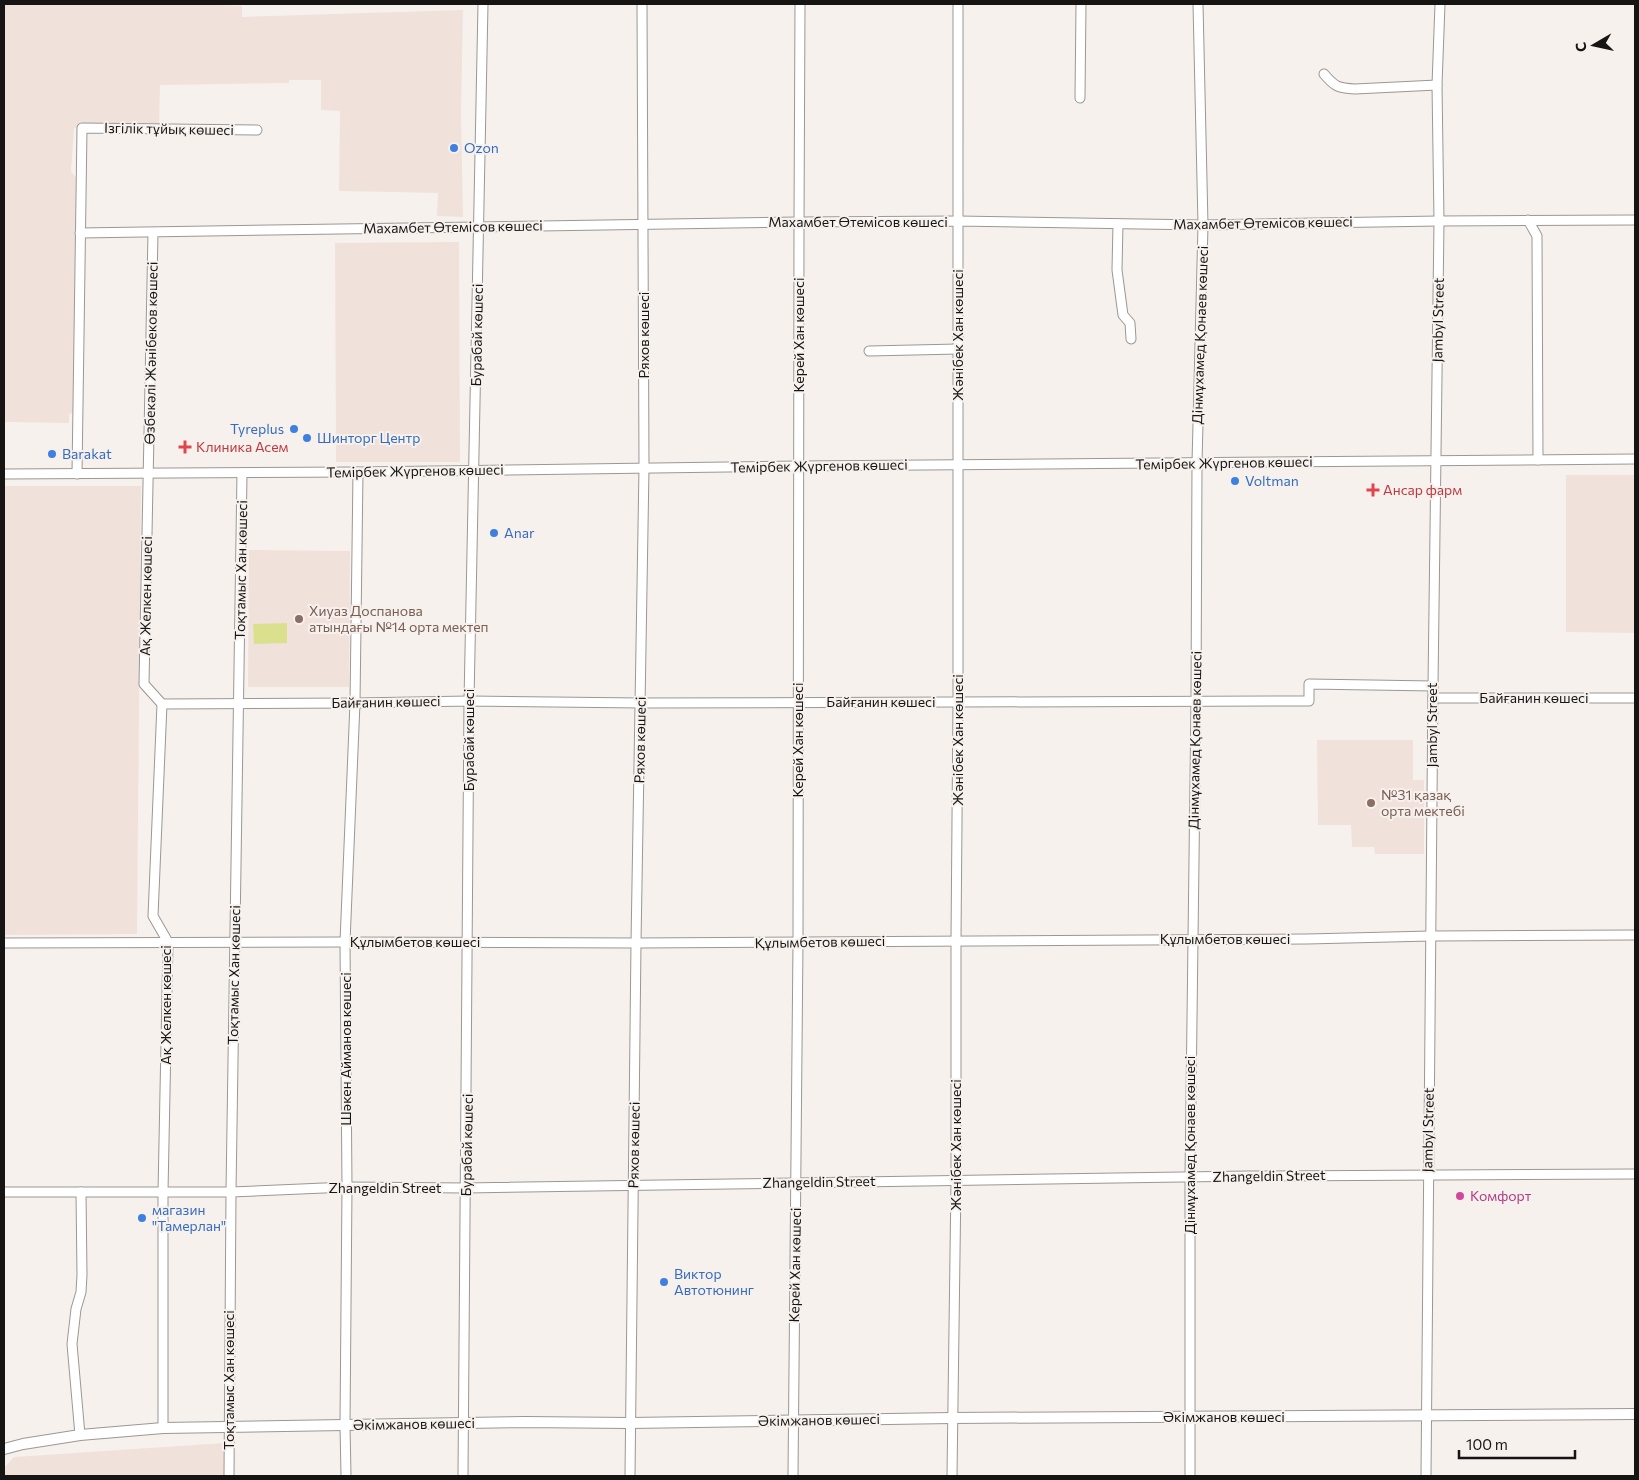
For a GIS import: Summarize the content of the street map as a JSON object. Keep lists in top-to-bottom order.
{
  "streets": {
    "main road": ["Әкімжанов көшесі"],
    "street": [
      "Ізгілік тұйық көшесі",
      "Махамбет Өтемісов көшесі",
      "Jambyl Street",
      "Бурабай көшесі",
      "Ряхов көшесі",
      "Керей Хан көшесі",
      "Жәнібек Хан көшесі",
      "Дінмұхамед Қонаев көшесі",
      "Өзбекәлі Жәнібеков көшесі",
      "Темірбек Жүргенов көшесі",
      "Тоқтамыс Хан көшесі",
      "Ақ Желкен көшесі",
      "Байғанин көшесі",
      "Құлымбетов көшесі",
      "Шәкен Айманов көшесі",
      "Zhangeldin Street"
    ]
  },
  "crossings": [
    ["Ізгілік тұйық көшесі", "Махамбет Өтемісов көшесі"],
    ["Махамбет Өтемісов көшесі", "Jambyl Street"],
    ["Махамбет Өтемісов көшесі", "Бурабай көшесі"],
    ["Махамбет Өтемісов көшесі", "Ряхов көшесі"],
    ["Махамбет Өтемісов көшесі", "Керей Хан көшесі"],
    ["Махамбет Өтемісов көшесі", "Жәнібек Хан көшесі"],
    ["Махамбет Өтемісов көшесі", "Дінмұхамед Қонаев көшесі"],
    ["Махамбет Өтемісов көшесі", "Өзбекәлі Жәнібеков көшесі"],
    ["Jambyl Street", "Темірбек Жүргенов көшесі"],
    ["Jambyl Street", "Байғанин көшесі"],
    ["Jambyl Street", "Құлымбетов көшесі"],
    ["Jambyl Street", "Zhangeldin Street"],
    ["Jambyl Street", "Әкімжанов көшесі"],
    ["Бурабай көшесі", "Темірбек Жүргенов көшесі"],
    ["Бурабай көшесі", "Байғанин көшесі"],
    ["Бурабай көшесі", "Құлымбетов көшесі"],
    ["Бурабай көшесі", "Zhangeldin Street"],
    ["Бурабай көшесі", "Әкімжанов көшесі"],
    ["Ряхов көшесі", "Темірбек Жүргенов көшесі"],
    ["Ряхов көшесі", "Байғанин көшесі"],
    ["Ряхов көшесі", "Құлымбетов көшесі"],
    ["Ряхов көшесі", "Zhangeldin Street"],
    ["Ряхов көшесі", "Әкімжанов көшесі"],
    ["Керей Хан көшесі", "Темірбек Жүргенов көшесі"],
    ["Керей Хан көшесі", "Байғанин көшесі"],
    ["Керей Хан көшесі", "Құлымбетов көшесі"],
    ["Керей Хан көшесі", "Zhangeldin Street"],
    ["Керей Хан көшесі", "Әкімжанов көшесі"],
    ["Жәнібек Хан көшесі", "Темірбек Жүргенов көшесі"],
    ["Жәнібек Хан көшесі", "Байғанин көшесі"],
    ["Жәнібек Хан көшесі", "Құлымбетов көшесі"],
    ["Жәнібек Хан көшесі", "Zhangeldin Street"],
    ["Жәнібек Хан көшесі", "Әкімжанов көшесі"],
    ["Дінмұхамед Қонаев көшесі", "Темірбек Жүргенов көшесі"],
    ["Дінмұхамед Қонаев көшесі", "Байғанин көшесі"],
    ["Дінмұхамед Қонаев көшесі", "Құлымбетов көшесі"],
    ["Дінмұхамед Қонаев көшесі", "Zhangeldin Street"],
    ["Дінмұхамед Қонаев көшесі", "Әкімжанов көшесі"],
    ["Өзбекәлі Жәнібеков көшесі", "Темірбек Жүргенов көшесі"],
    ["Өзбекәлі Жәнібеков көшесі", "Ақ Желкен көшесі"],
    ["Темірбек Жүргенов көшесі", "Тоқтамыс Хан көшесі"],
    ["Темірбек Жүргенов көшесі", "Ақ Желкен көшесі"],
    ["Темірбек Жүргенов көшесі", "Шәкен Айманов көшесі"],
    ["Тоқтамыс Хан көшесі", "Байғанин көшесі"],
    ["Тоқтамыс Хан көшесі", "Құлымбетов көшесі"],
    ["Тоқтамыс Хан көшесі", "Zhangeldin Street"],
    ["Тоқтамыс Хан көшесі", "Әкімжанов көшесі"],
    ["Ақ Желкен көшесі", "Байғанин көшесі"],
    ["Ақ Желкен көшесі", "Құлымбетов көшесі"],
    ["Ақ Желкен көшесі", "Zhangeldin Street"],
    ["Ақ Желкен көшесі", "Әкімжанов көшесі"],
    ["Байғанин көшесі", "Шәкен Айманов көшесі"],
    ["Құлымбетов көшесі", "Шәкен Айманов көшесі"],
    ["Шәкен Айманов көшесі", "Zhangeldin Street"],
    ["Шәкен Айманов көшесі", "Әкімжанов көшесі"]
  ],
  "places": {
    "other": [
      "Ozon",
      "Tyreplus",
      "Шинторг Центр",
      "Barakat",
      "Voltman",
      "Anar",
      "Хиуаз Доспанова атындағы №14 орта мектеп",
      "№31 қазақ орта мектебі",
      "Комфорт",
      "магазин \"Тамерлан\"",
      "Виктор Автотюнинг"
    ],
    "health": ["Клиника Асем", "Ансар фарм"]
  },
  "scale_bar": "100 m",
  "north": "left"
}
